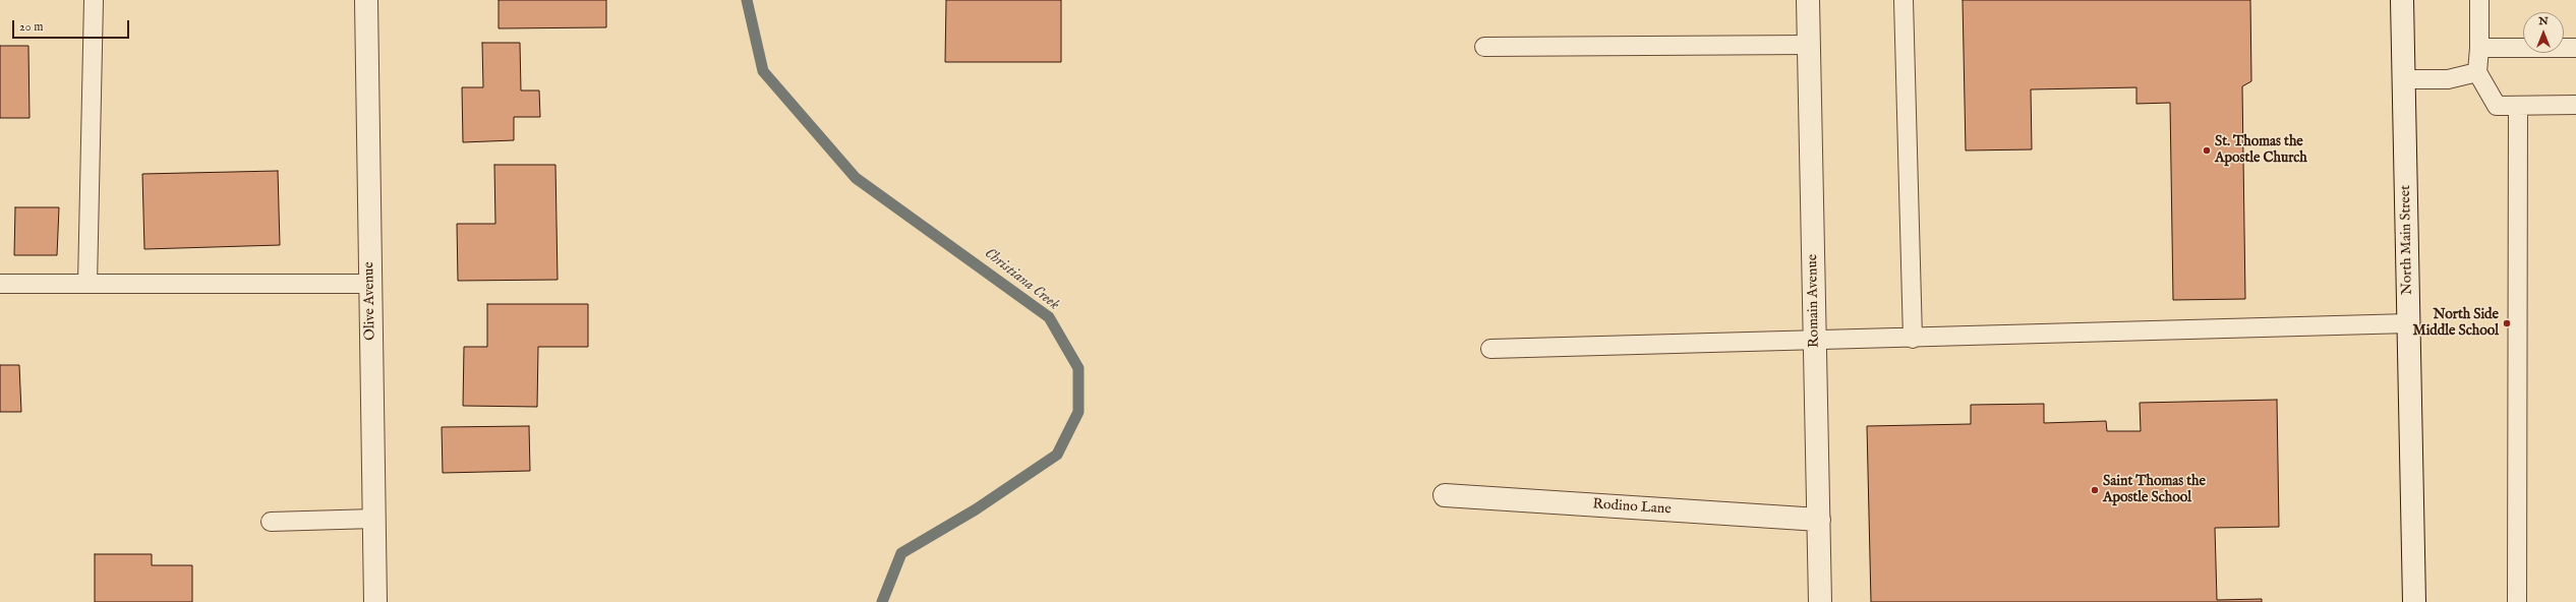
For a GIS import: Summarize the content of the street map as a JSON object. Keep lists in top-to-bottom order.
{
  "streets": {
    "street": [
      "North Main Street",
      "Olive Avenue",
      "Romain Avenue",
      "Rodino Lane"
    ]
  },
  "crossings": [
    ["Romain Avenue", "Rodino Lane"]
  ],
  "water": ["Christiana Creek"],
  "places": ["St. Thomas the Apostle Church", "North Side Middle School", "Saint Thomas the Apostle School"],
  "scale_bar": "20 m",
  "north": "top"
}
